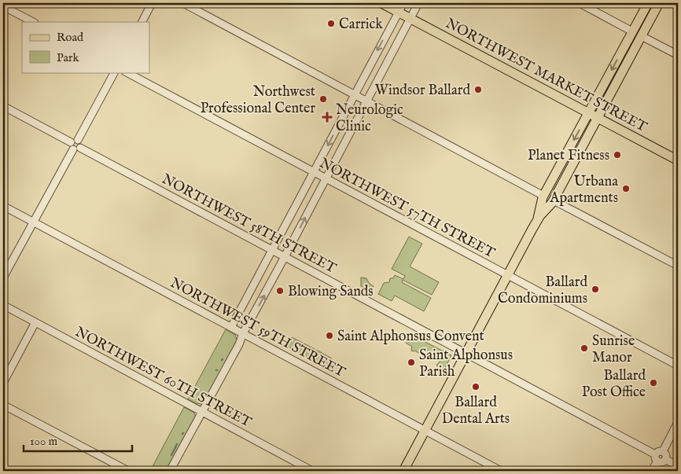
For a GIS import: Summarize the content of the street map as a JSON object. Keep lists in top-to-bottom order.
{
  "streets": {
    "main road": ["NORTHWEST MARKET STREET"],
    "street": [
      "NORTHWEST 57TH STREET",
      "NORTHWEST 58TH STREET",
      "NORTHWEST 59TH STREET",
      "NORTHWEST 60TH STREET"
    ]
  },
  "places": {
    "other": [
      "Carrick",
      "Windsor Ballard",
      "Northwest Professional Center",
      "Planet Fitness",
      "Urbana Apartments",
      "Ballard Condominiums",
      "Blowing Sands",
      "Saint Alphonsus Convent",
      "Sunrise Manor",
      "Saint Alphonsus Parish",
      "Ballard Post Office",
      "Ballard Dental Arts"
    ],
    "health": ["Neurologic Clinic"]
  },
  "legend": ["Road", "Park"],
  "scale_bar": "100 m"
}
